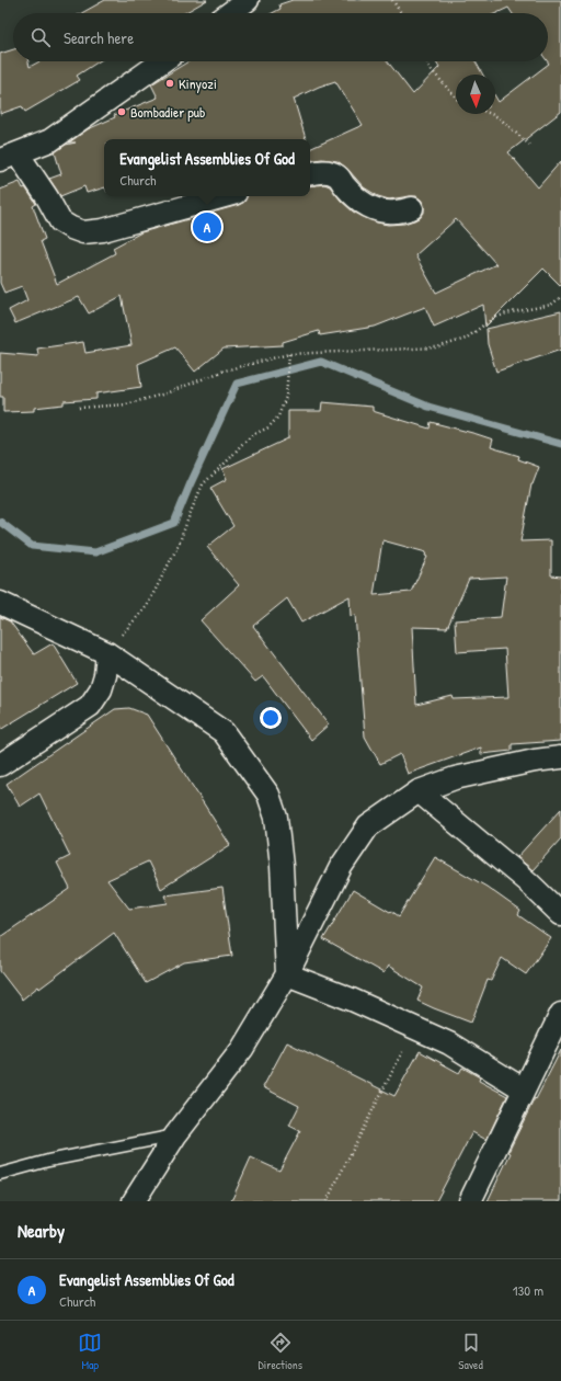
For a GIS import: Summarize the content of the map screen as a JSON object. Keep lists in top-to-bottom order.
{
  "places": ["Kinyozi", "Bombadier pub"],
  "north": "bottom",
  "page": {
    "search": "Search here",
    "popup": ["Evangelist Assemblies Of God", "Church"],
    "pins": "A",
    "heading": "Nearby",
    "list": [
      {
        "mark": "A",
        "name": "Evangelist Assemblies Of God",
        "note": "Church",
        "value": "130 m"
      }
    ],
    "nav": ["Map", "Directions", "Saved"]
  }
}
